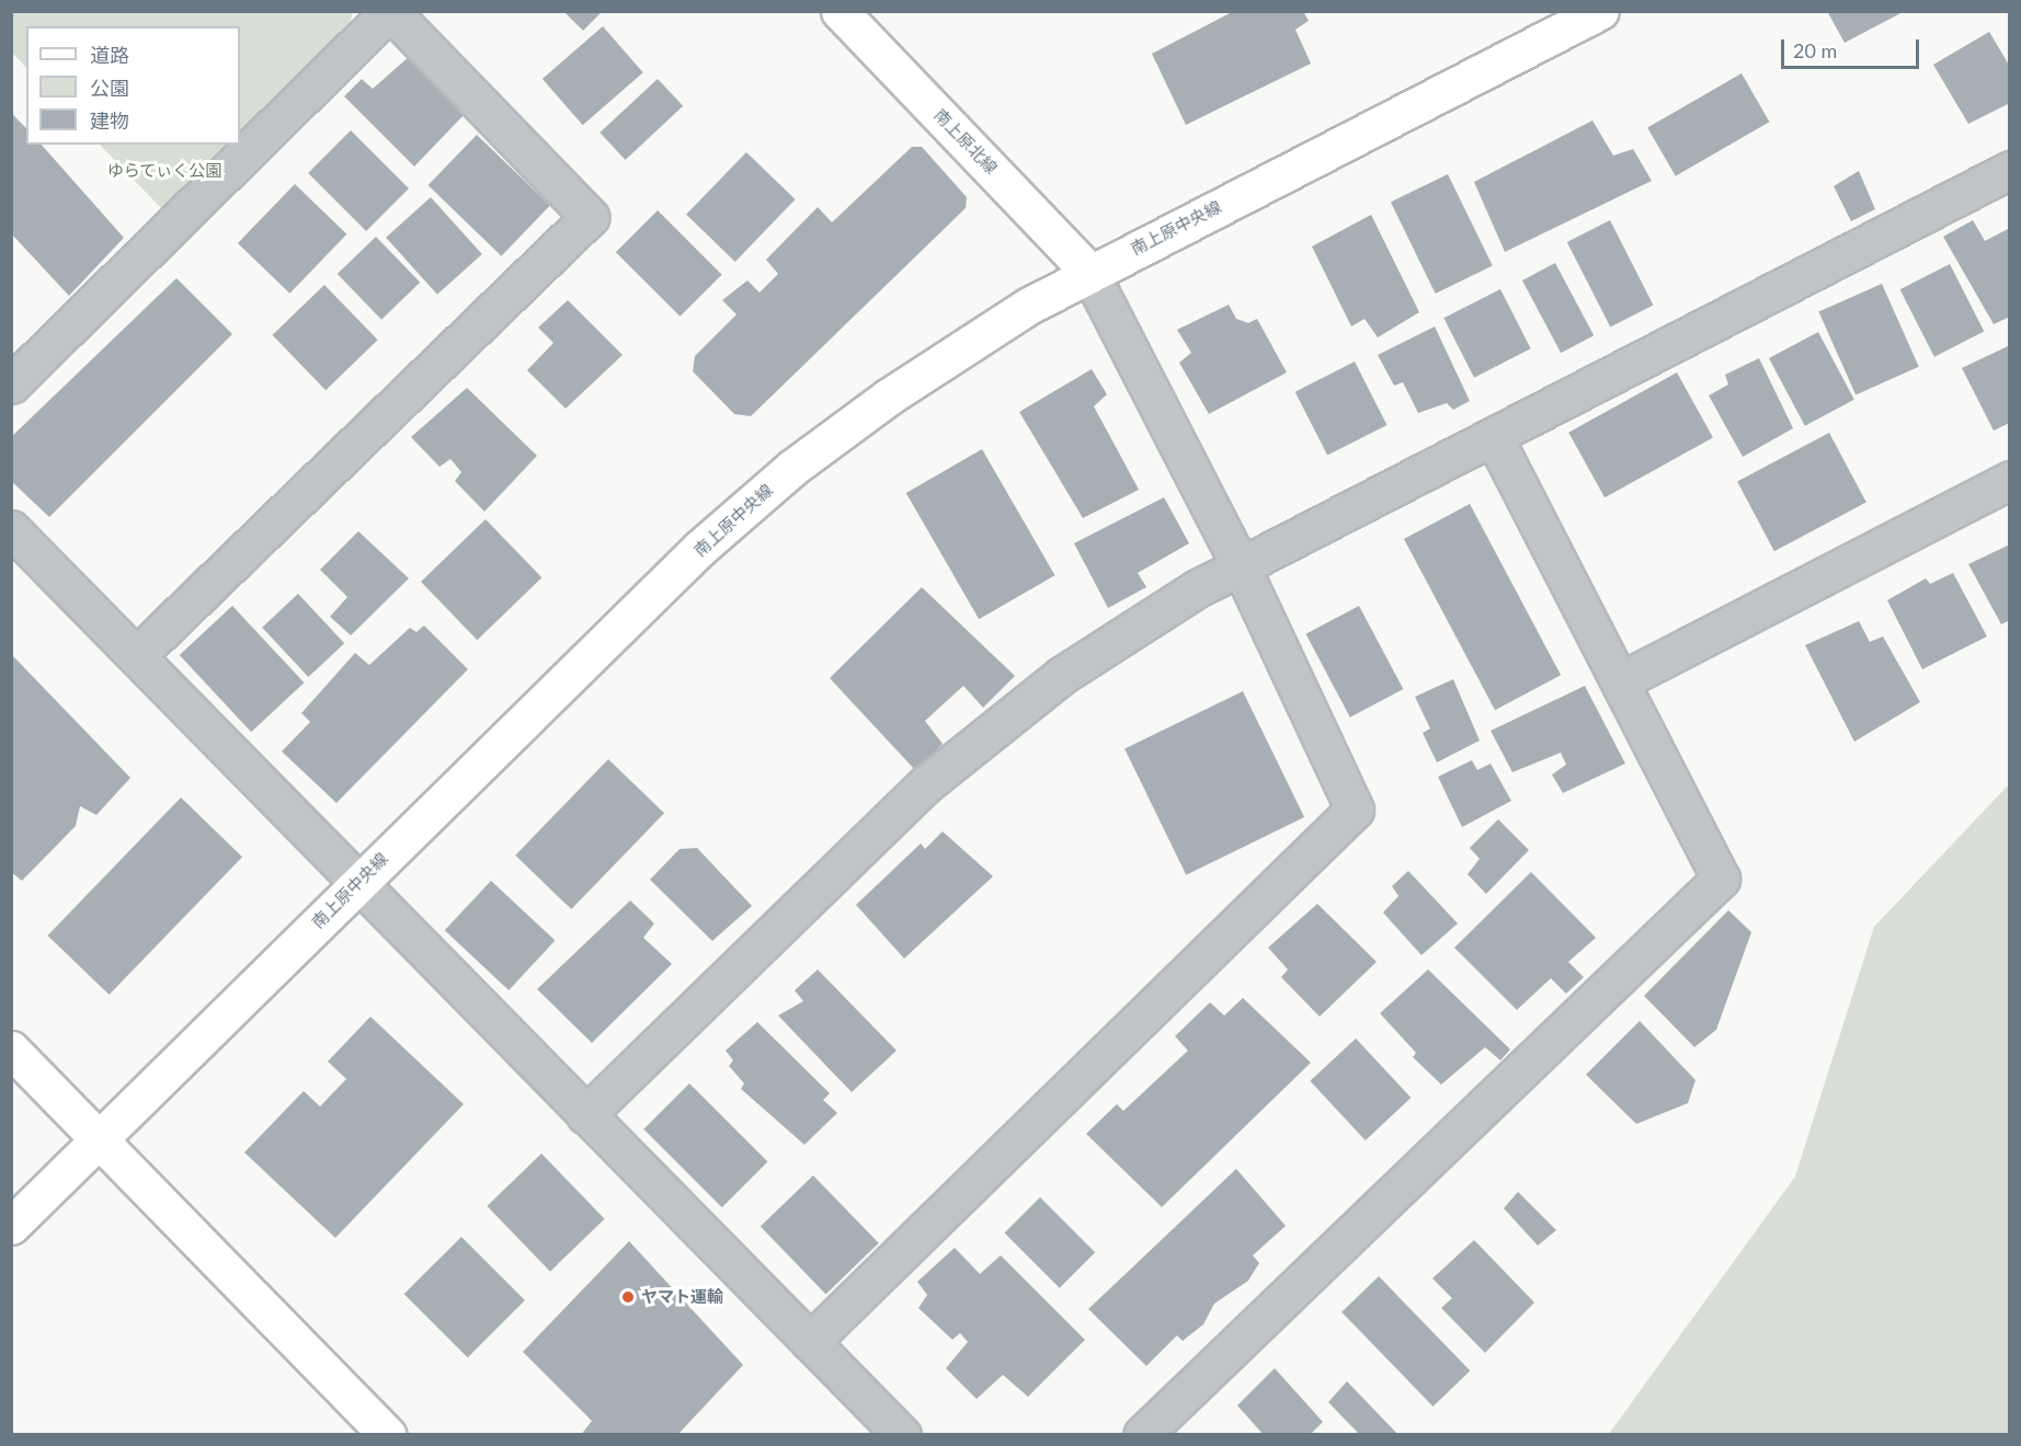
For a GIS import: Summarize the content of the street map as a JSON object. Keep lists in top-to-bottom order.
{
  "streets": {
    "street": ["南上原北線", "南上原中央線"]
  },
  "crossings": [
    ["南上原北線", "南上原中央線"]
  ],
  "parks": ["ゆらてぃく公園"],
  "places": ["ヤマト運輸"],
  "legend": ["道路", "公園", "建物"],
  "scale_bar": "20 m"
}
